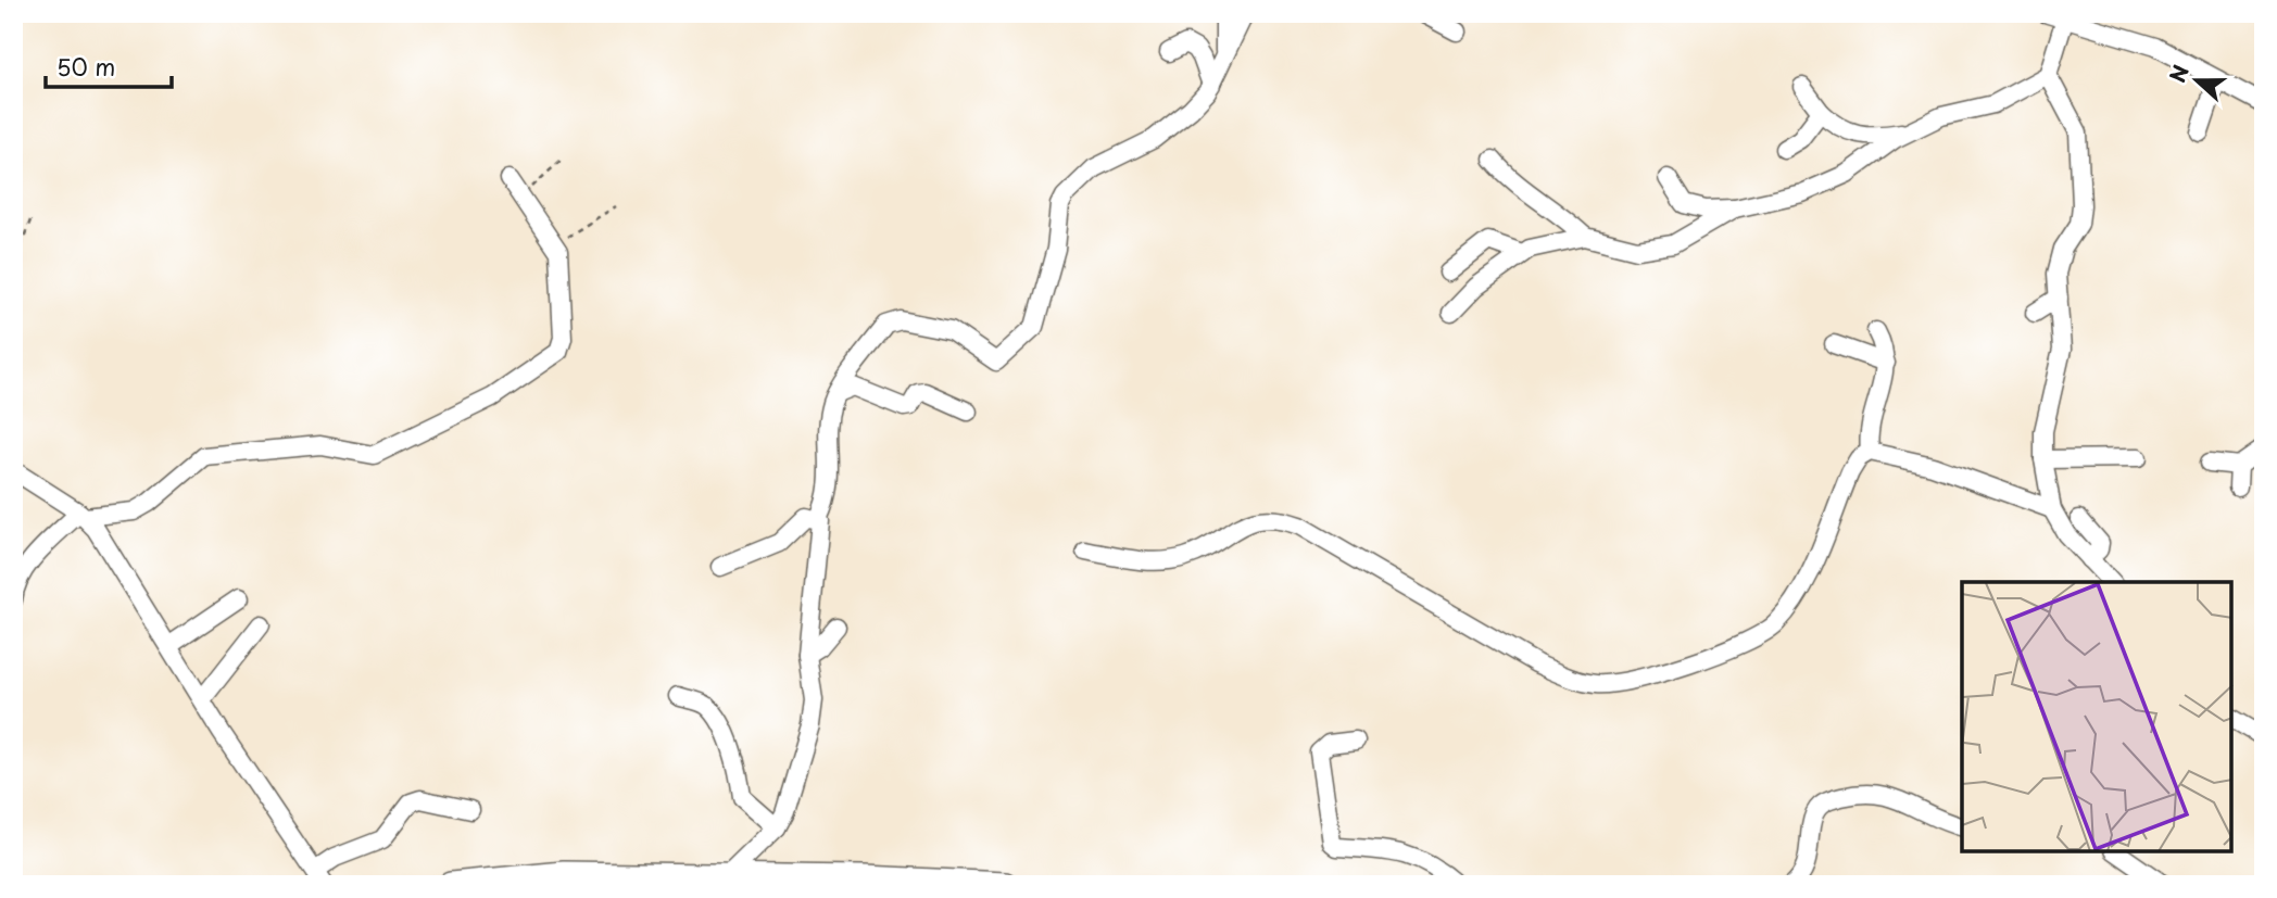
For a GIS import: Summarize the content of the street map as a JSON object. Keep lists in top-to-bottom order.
{
  "scale_bar": "50 m",
  "north": "left"
}
